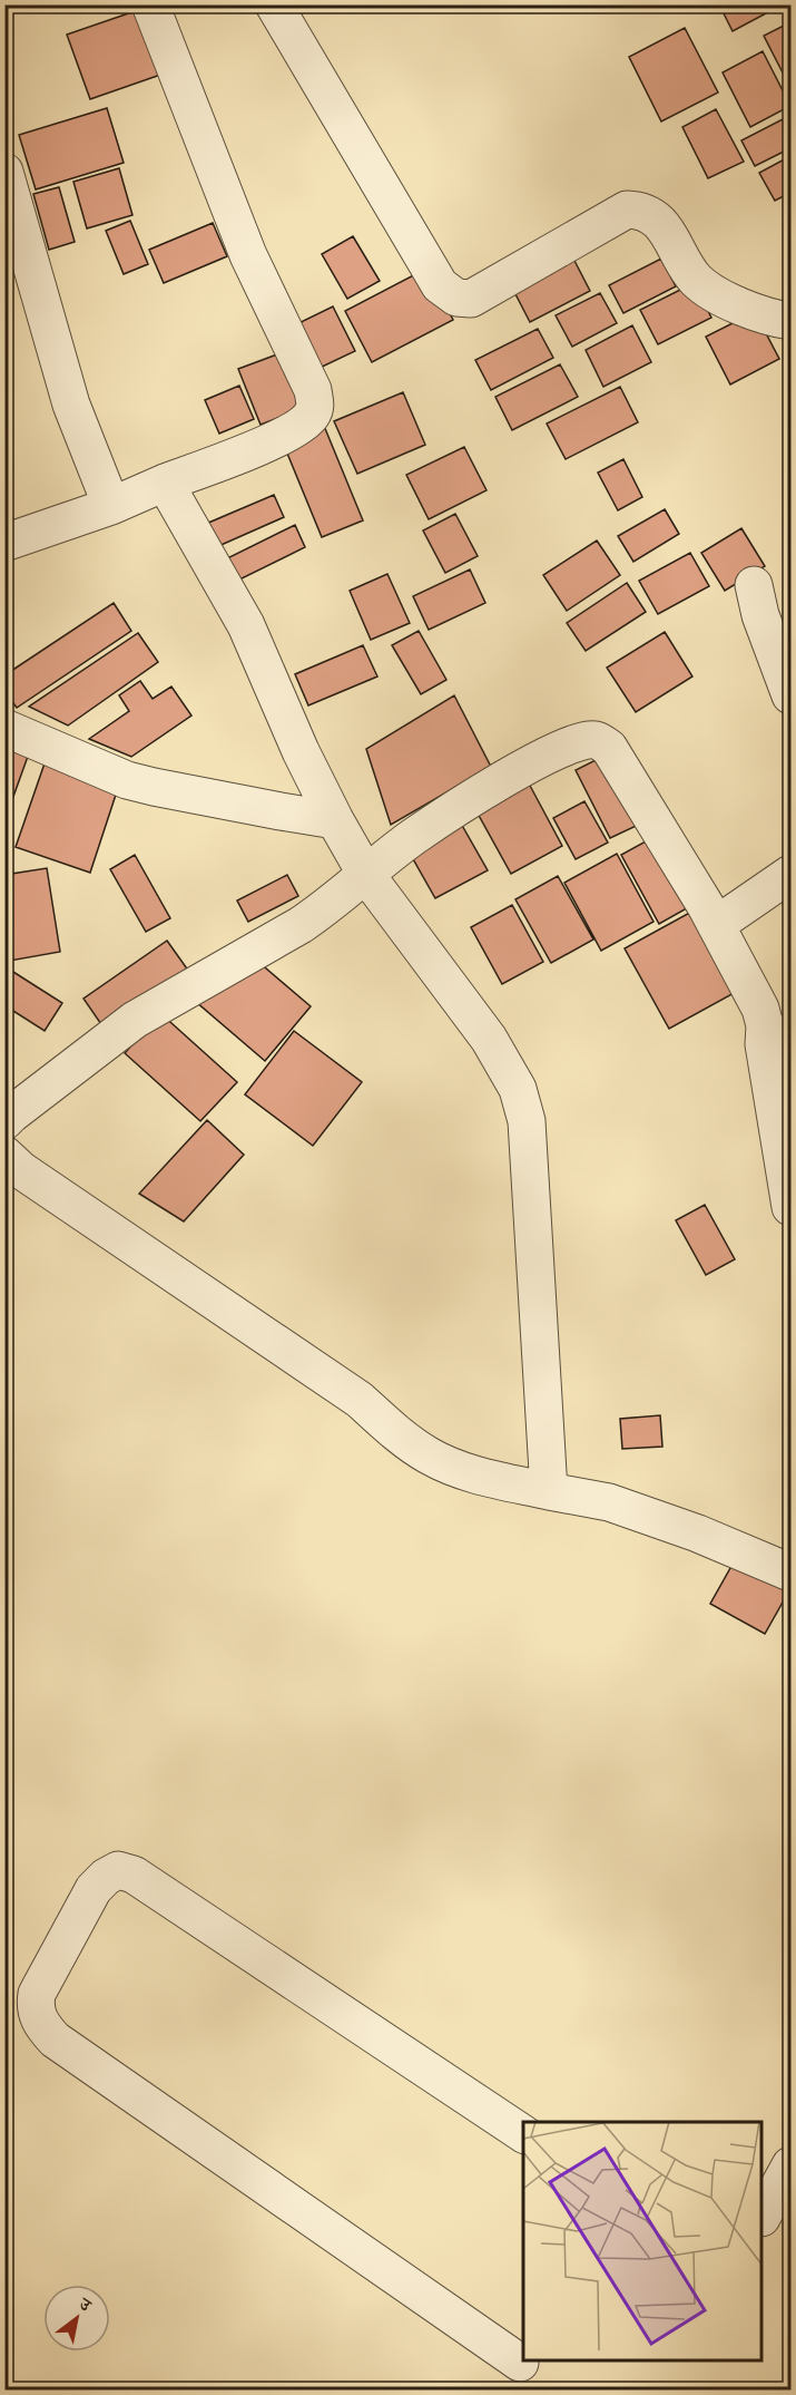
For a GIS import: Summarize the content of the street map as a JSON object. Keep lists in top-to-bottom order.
{
  "north": "top right"
}
